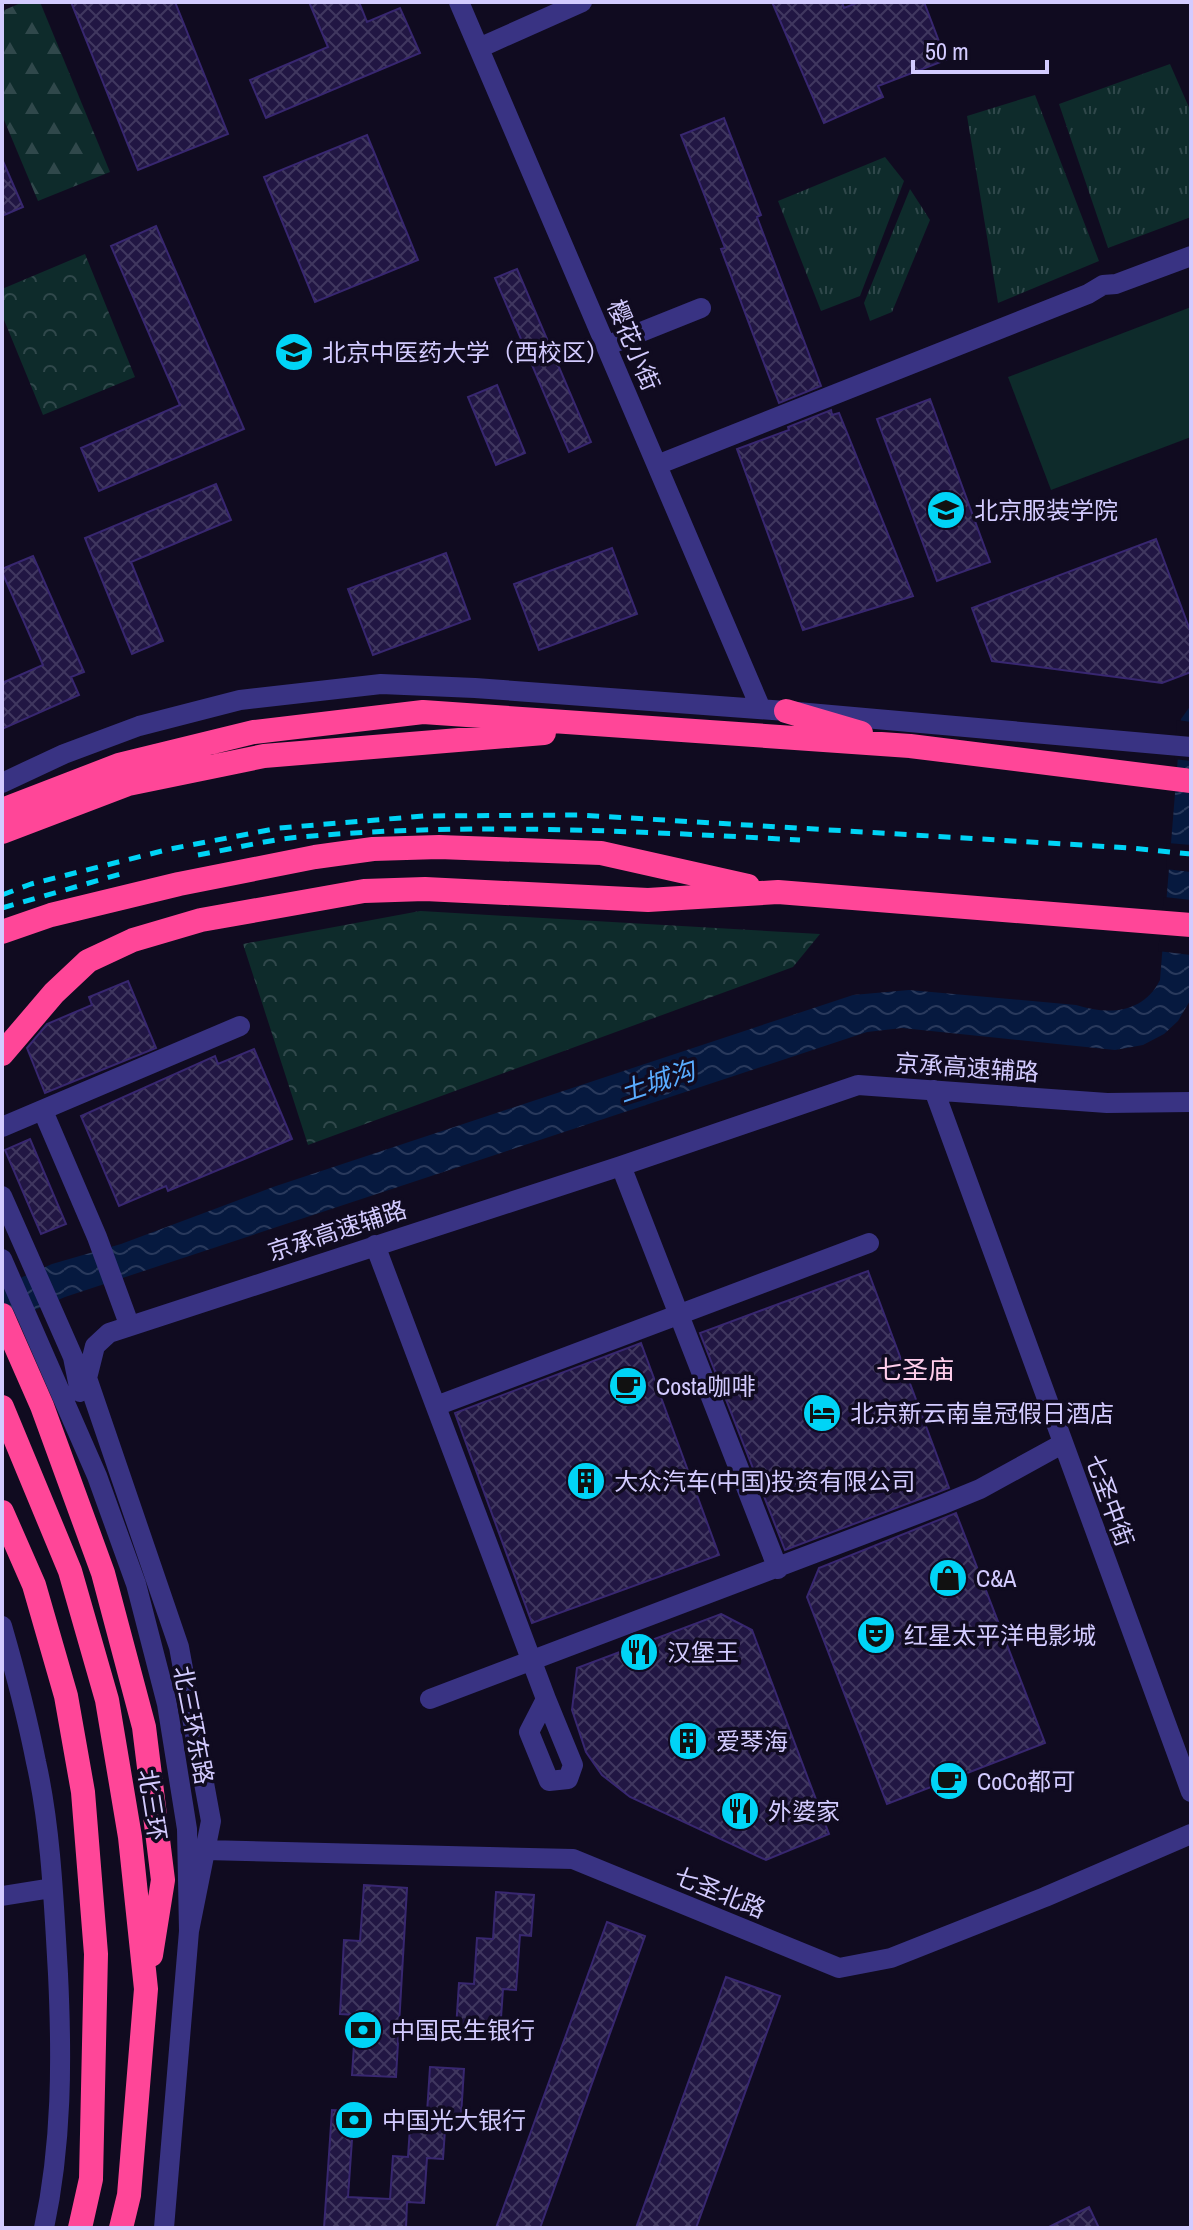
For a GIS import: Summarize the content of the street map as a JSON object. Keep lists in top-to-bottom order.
{
  "streets": {
    "highway": ["北三环"],
    "street": [
      "樱花小街",
      "京承高速辅路",
      "七圣中街",
      "北三环东路",
      "七圣北路"
    ]
  },
  "crossings": [
    ["京承高速辅路", "七圣中街"],
    ["京承高速辅路", "北三环东路"],
    ["京承高速辅路", "七圣北路"]
  ],
  "districts": ["七圣庙"],
  "water": ["土城沟"],
  "places": {
    "school or university": ["北京中医药大学（西校区）", "北京服装学院"],
    "cafe": ["Costa咖啡", "CoCo都可"],
    "hotel": ["北京新云南皇冠假日酒店"],
    "building": ["大众汽车(中国)投资有限公司", "爱琴海"],
    "shop": ["C&A"],
    "theatre": ["红星太平洋电影城"],
    "restaurant": ["汉堡王", "外婆家"],
    "bank": ["中国民生银行", "中国光大银行"]
  },
  "scale_bar": "50 m"
}
